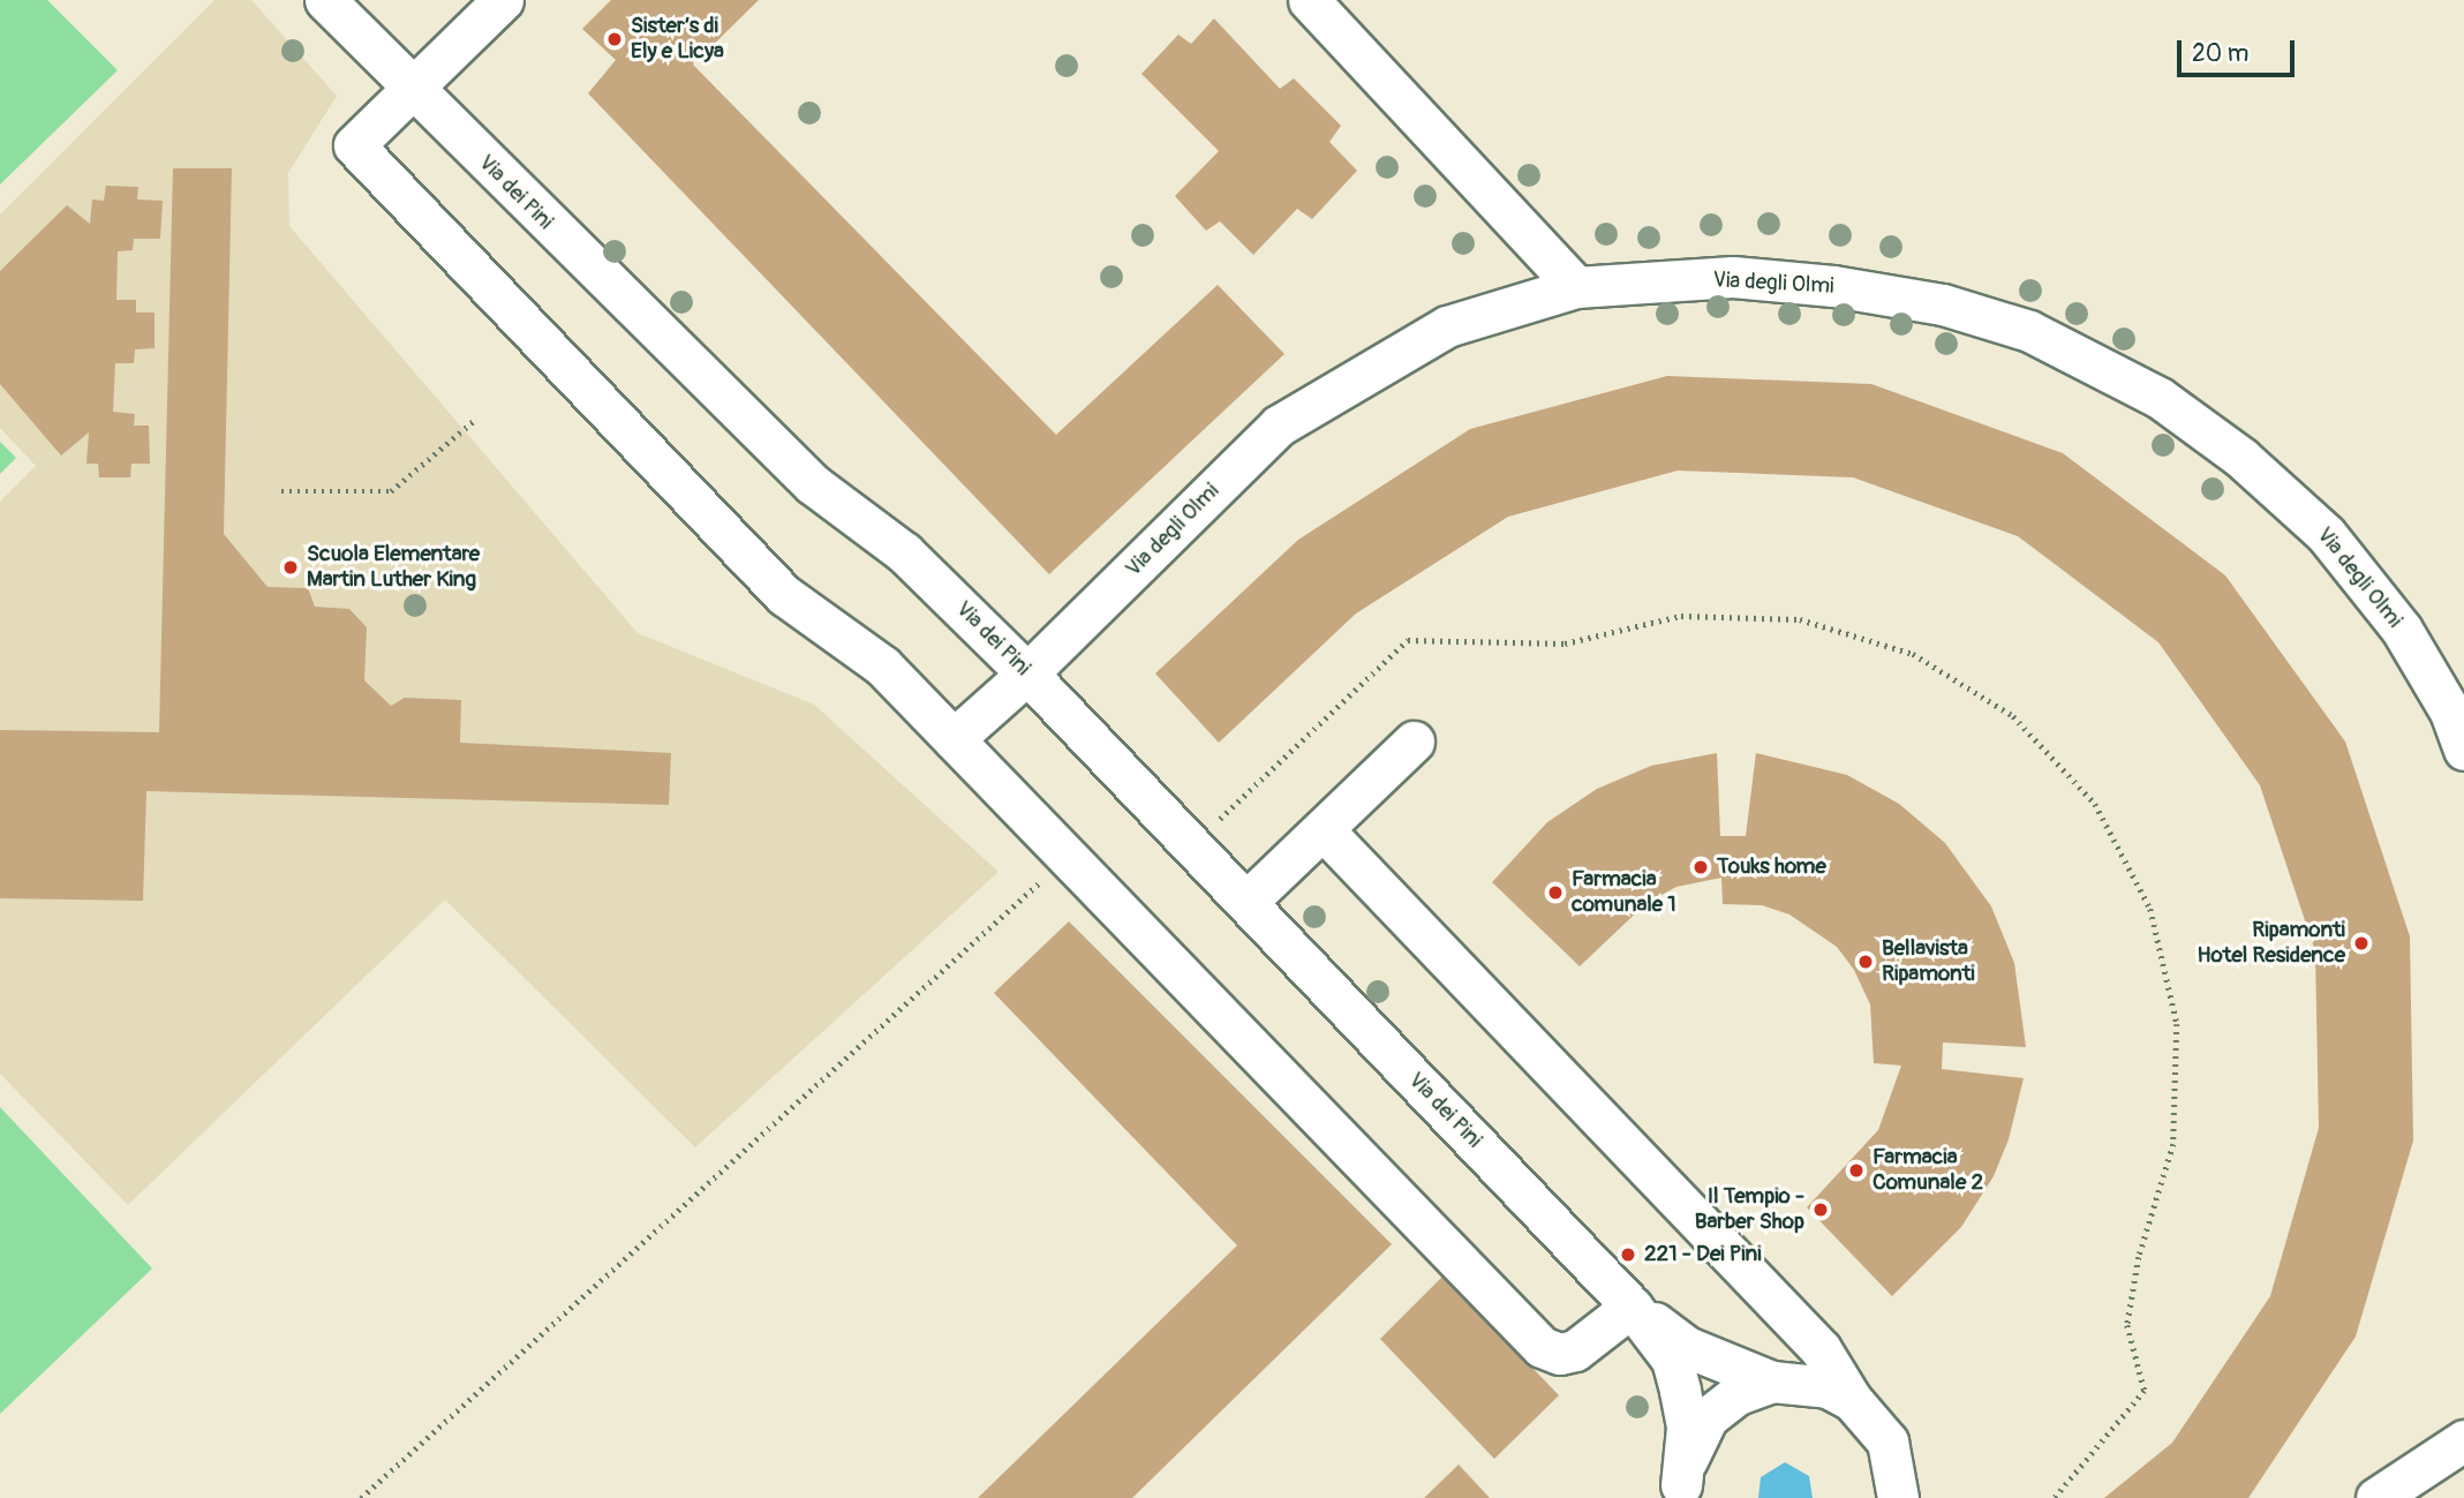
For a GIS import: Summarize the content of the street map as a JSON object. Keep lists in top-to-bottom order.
{
  "streets": {
    "street": ["Via dei Pini", "Via degli Olmi"]
  },
  "crossings": [
    ["Via dei Pini", "Via degli Olmi"]
  ],
  "places": [
    "Sister’s di Ely e Licya",
    "Scuola Elementare Martin Luther King",
    "Touks home",
    "Farmacia comunale 1",
    "Ripamonti Hotel Residence",
    "Bellavista Ripamonti",
    "Farmacia Comunale 2",
    "Il Tempio - Barber Shop",
    "221 - Dei Pini"
  ],
  "scale_bar": "20 m"
}
